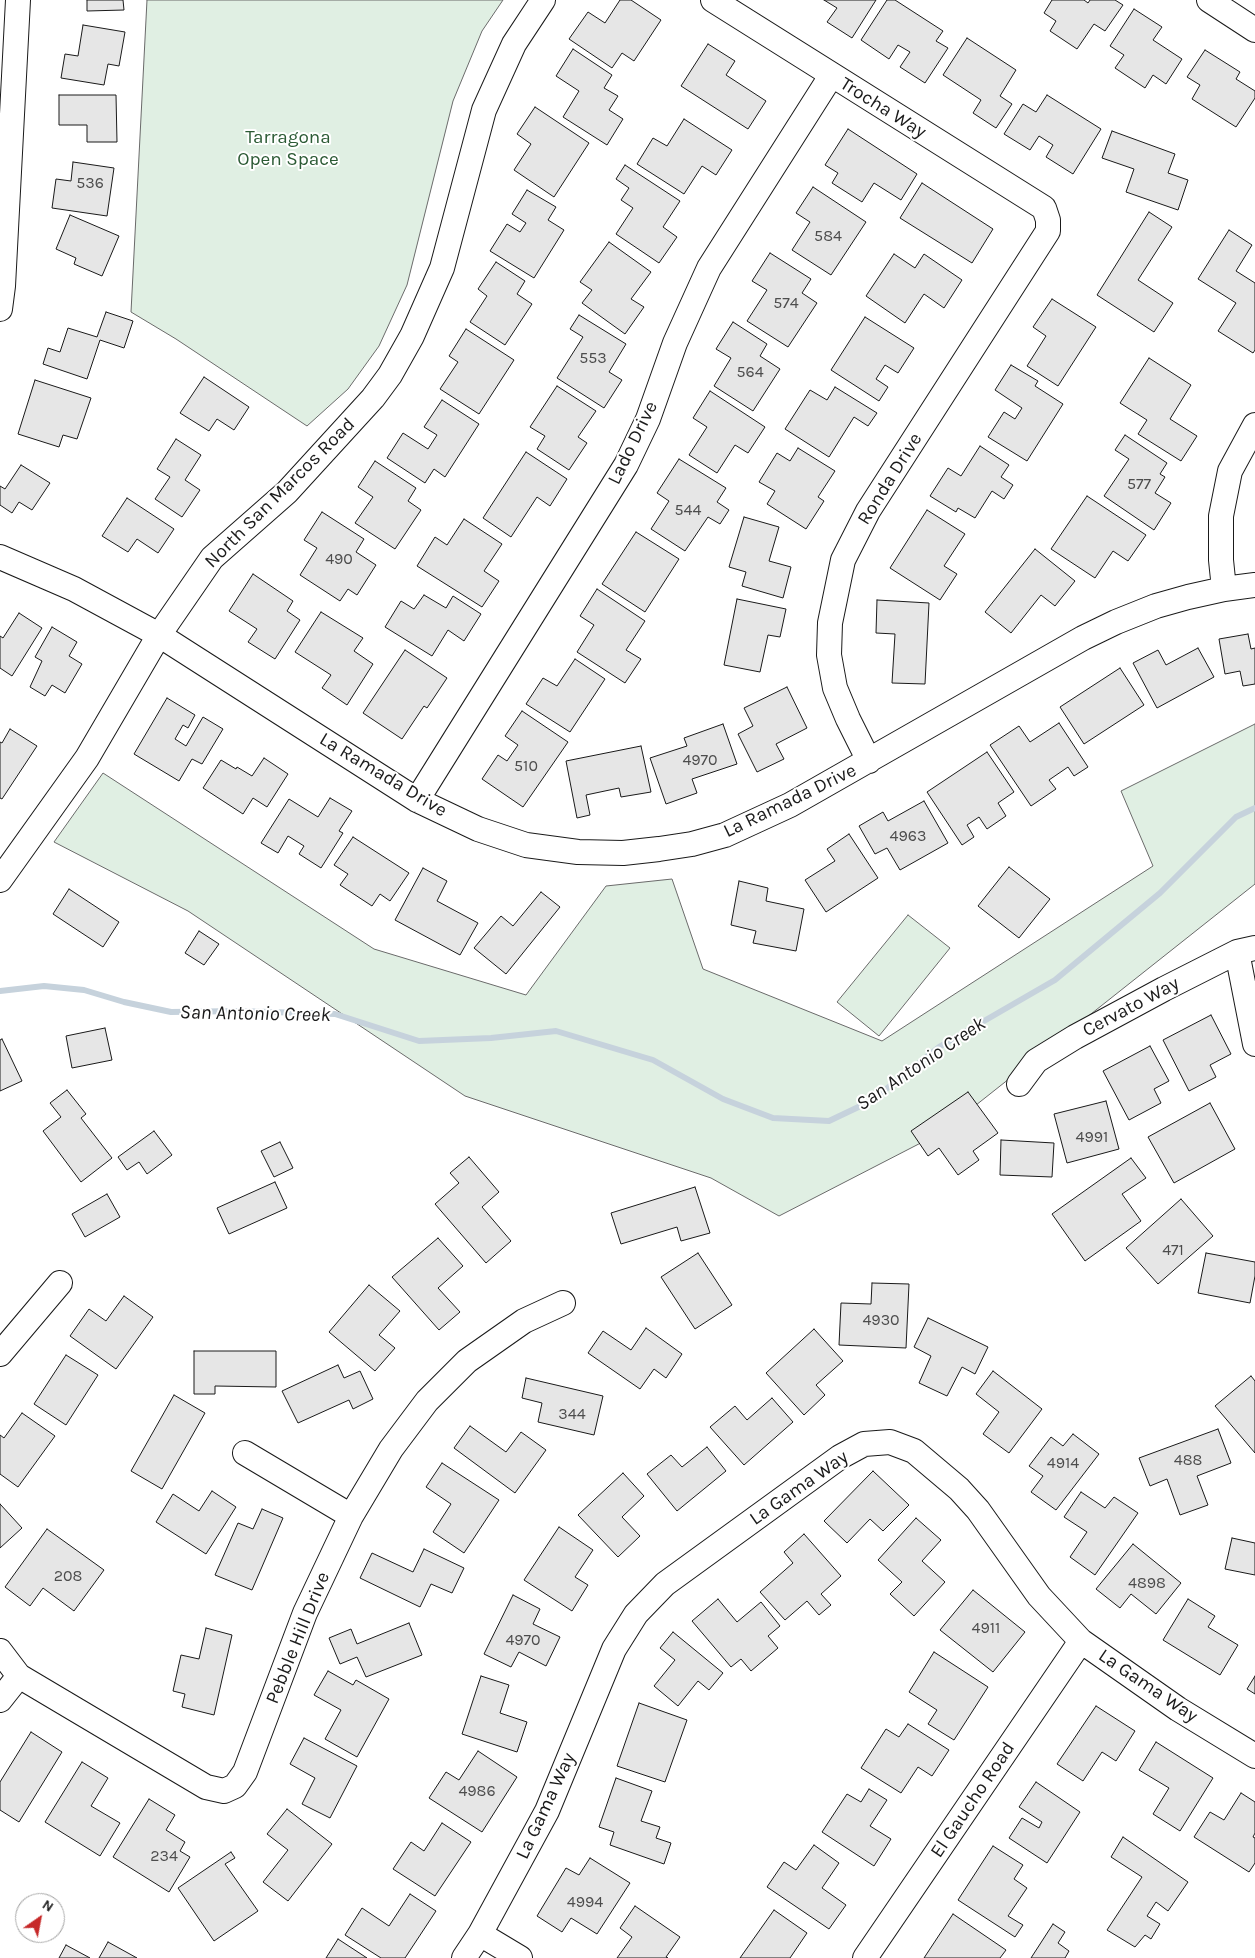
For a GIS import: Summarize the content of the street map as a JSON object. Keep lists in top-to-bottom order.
{
  "streets": {
    "street": [
      "Trocha Way",
      "Lado Drive",
      "Ronda Drive",
      "North San Marcos Road",
      "La Ramada Drive",
      "Cervato Way",
      "La Gama Way",
      "Pebble Hill Drive",
      "El Gaucho Road"
    ]
  },
  "crossings": [
    ["Trocha Way", "Lado Drive"],
    ["Trocha Way", "Ronda Drive"],
    ["Lado Drive", "La Ramada Drive"],
    ["Ronda Drive", "La Ramada Drive"],
    ["North San Marcos Road", "La Ramada Drive"],
    ["La Gama Way", "El Gaucho Road"]
  ],
  "water": ["San Antonio Creek"],
  "parks": ["Tarragona Open Space"],
  "house_numbers": [
    "536",
    "584",
    "574",
    "553",
    "564",
    "577",
    "544",
    "490",
    "4970",
    "510",
    "4963",
    "4991",
    "471",
    "4930",
    "344",
    "488",
    "4914",
    "208",
    "4898",
    "4911",
    "4970",
    "4986",
    "234",
    "4994"
  ],
  "north": "top right"
}
